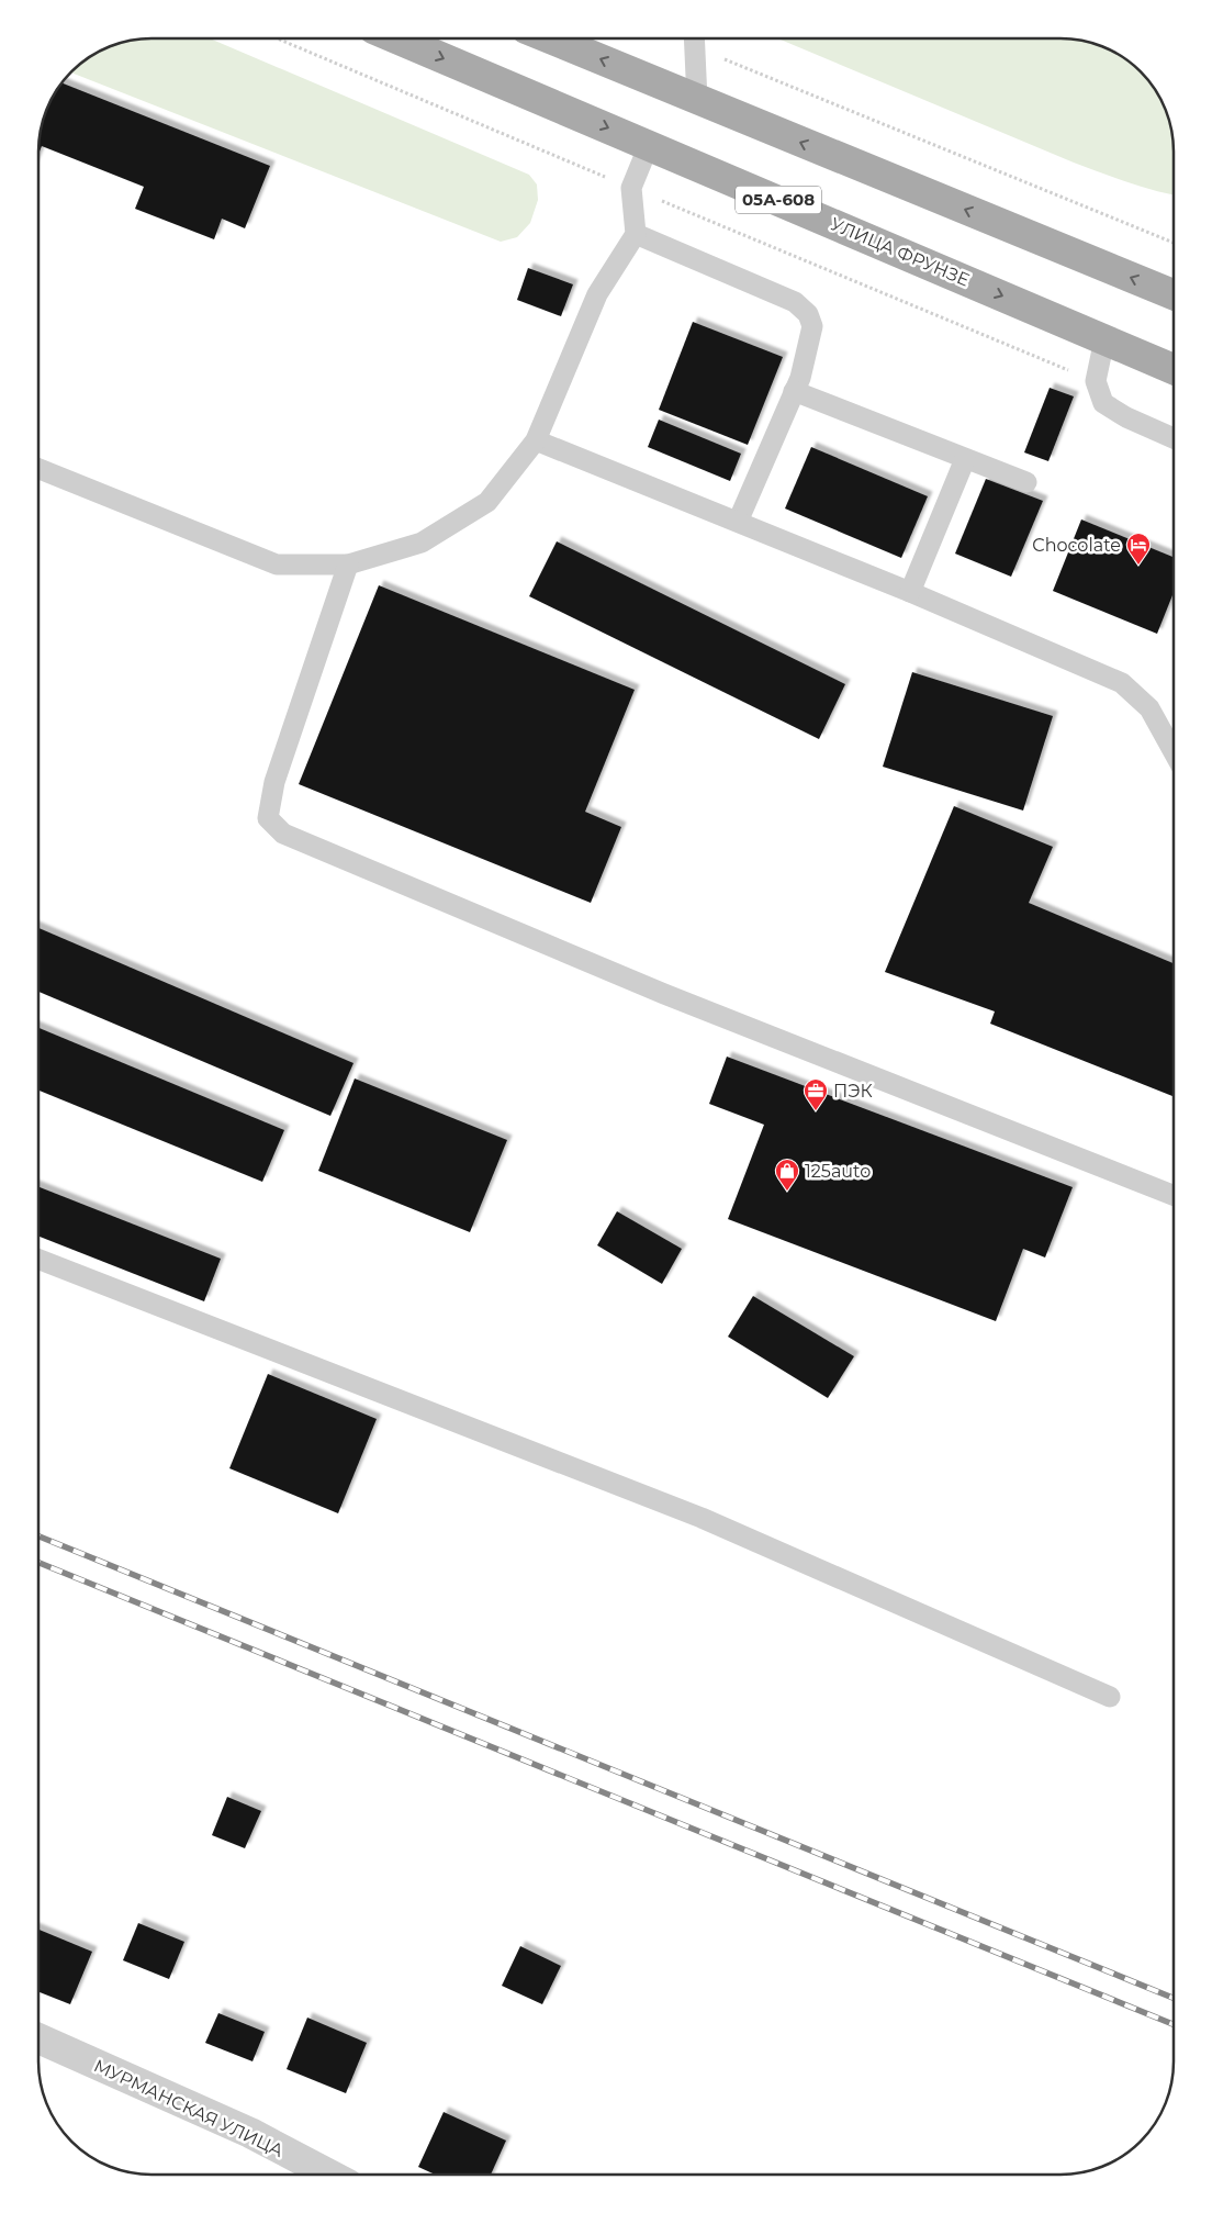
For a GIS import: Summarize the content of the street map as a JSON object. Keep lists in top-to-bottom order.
{
  "streets": {
    "main road": ["05А-608", "УЛИЦА ФРУНЗЕ"],
    "street": ["МУРМАНСКАЯ УЛИЦА"]
  },
  "places": {
    "hotel": ["Chocolate"],
    "office": ["ПЭК"],
    "shop": ["125auto"]
  }
}
